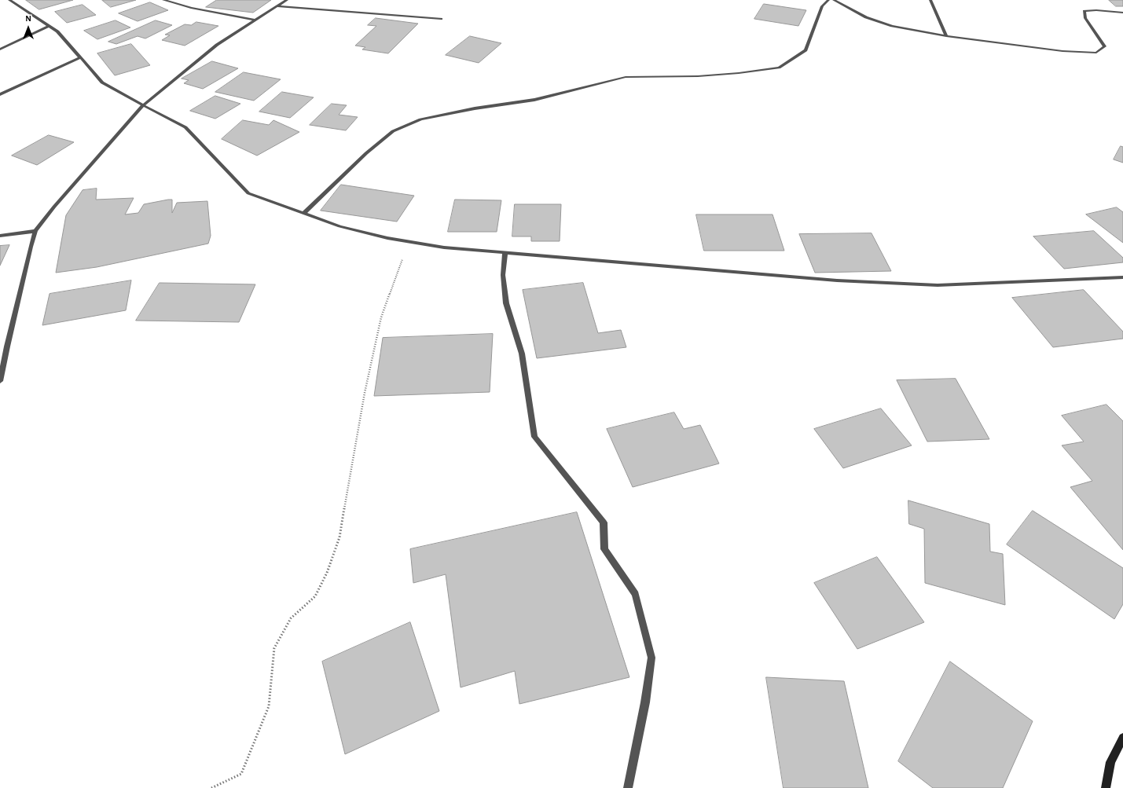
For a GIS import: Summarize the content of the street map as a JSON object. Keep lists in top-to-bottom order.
{
  "north": "top"
}
